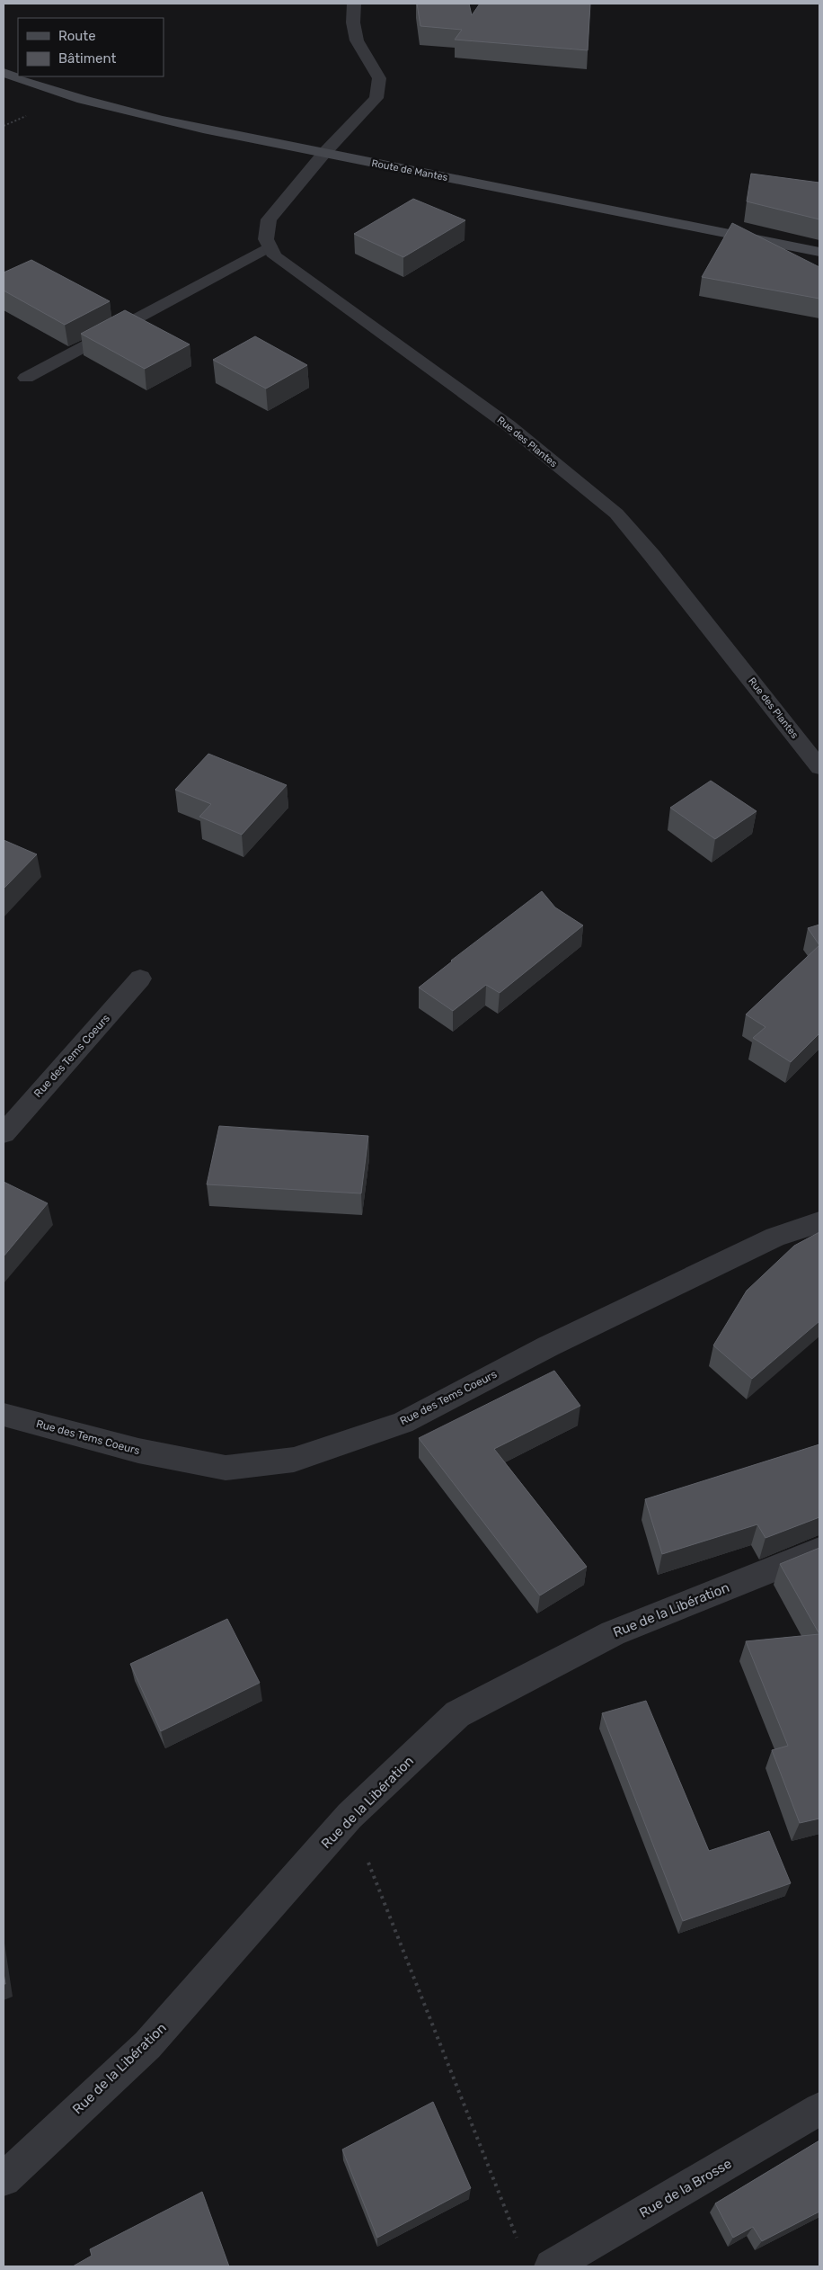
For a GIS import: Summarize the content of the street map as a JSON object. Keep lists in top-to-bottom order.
{
  "streets": {
    "main road": ["Route de Mantes"],
    "street": [
      "Rue des Plantes",
      "Rue des Tems Coeurs",
      "Rue de la Libération",
      "Rue de la Brosse"
    ]
  },
  "legend": ["Route", "Bâtiment"]
}
